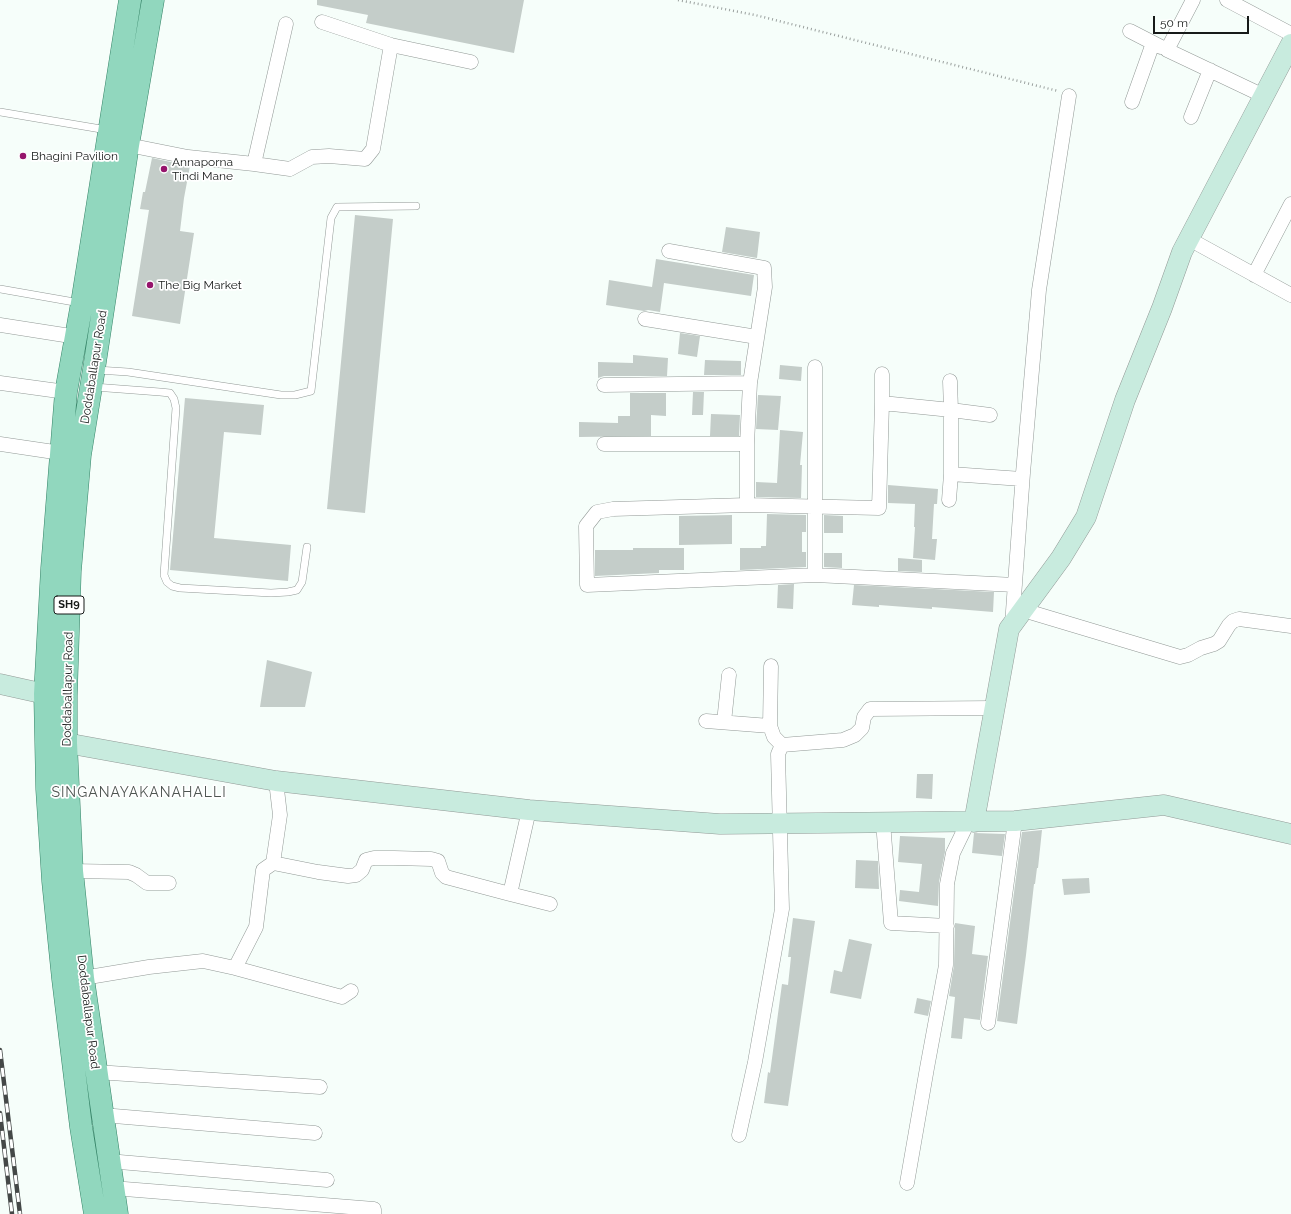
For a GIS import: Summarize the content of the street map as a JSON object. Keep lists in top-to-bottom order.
{
  "streets": {
    "main road": ["Doddaballapur Road", "SH9"]
  },
  "districts": ["SINGANAYAKANAHALLI"],
  "places": ["Bhagini Pavilion", "Annaporna Tindi Mane", "The Big Market"],
  "scale_bar": "50 m"
}
